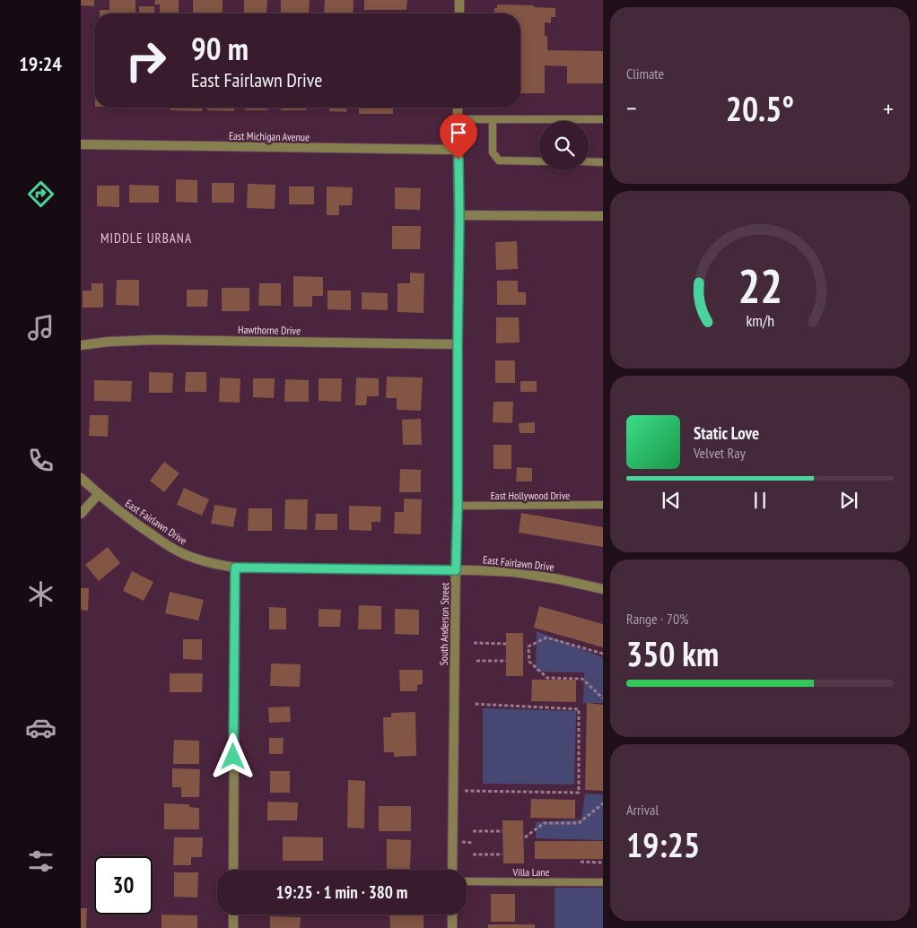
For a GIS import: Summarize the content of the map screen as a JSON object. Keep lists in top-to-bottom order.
{
  "streets": {
    "street": [
      "East Michigan Avenue",
      "Hawthorne Drive",
      "East Fairlawn Drive",
      "South Anderson Street"
    ],
    "lane": ["East Hollywood Drive", "Villa Lane"]
  },
  "crossings": [
    ["East Michigan Avenue", "South Anderson Street"],
    ["Hawthorne Drive", "South Anderson Street"],
    ["East Hollywood Drive", "South Anderson Street"],
    ["East Fairlawn Drive", "South Anderson Street"]
  ],
  "districts": ["MIDDLE URBANA"],
  "page": {
    "tabs": "19:24",
    "tile": [
      "Climate",
      ["Range · 70%", "350 km"],
      ["Arrival", "19:25"]
    ],
    "turn": ["90 m", "East Fairlawn Drive"],
    "heat": ["−", "20.5°", "+"],
    "song": ["Static Love", "Velvet Ray"],
    "limit": "30",
    "trip": "19:25 · 1 min · 380 m",
    "gauge": ["22", "km/h"]
  }
}
